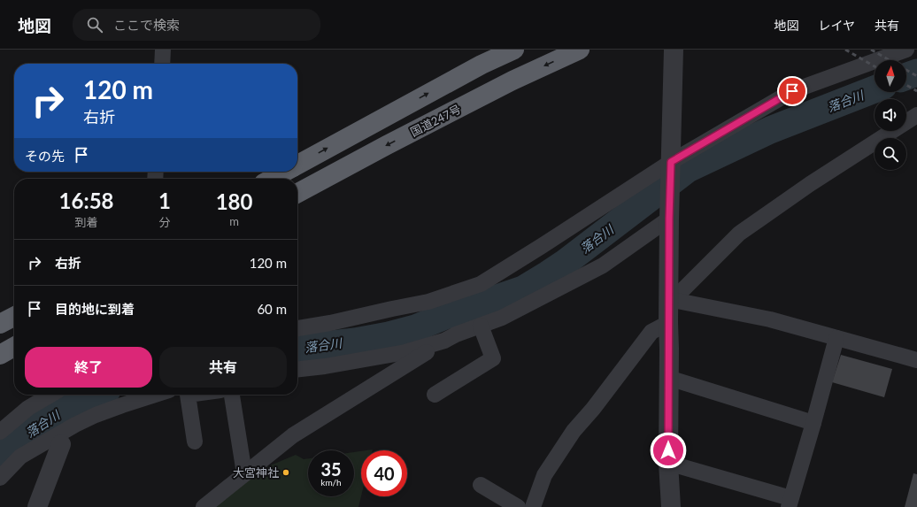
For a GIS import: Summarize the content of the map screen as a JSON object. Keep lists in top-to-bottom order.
{
  "streets": {
    "highway": ["国道247号"]
  },
  "water": ["落合川"],
  "places": ["大宮神社"],
  "north": "top",
  "page": {
    "header": "地図",
    "search": "ここで検索",
    "nav": ["地図", "レイヤ", "共有"],
    "turn": ["120 m", "右折"],
    "then": "その先",
    "eta": [
      "16:58",
      "到着",
      "1",
      "分",
      "180",
      "m"
    ],
    "list": [
      {
        "name": "右折",
        "value": "120 m"
      },
      {
        "name": "目的地に到着",
        "value": "60 m"
      }
    ],
    "buttons": ["終了", "共有"],
    "speed": "35 km/h",
    "limit": "40"
  }
}
